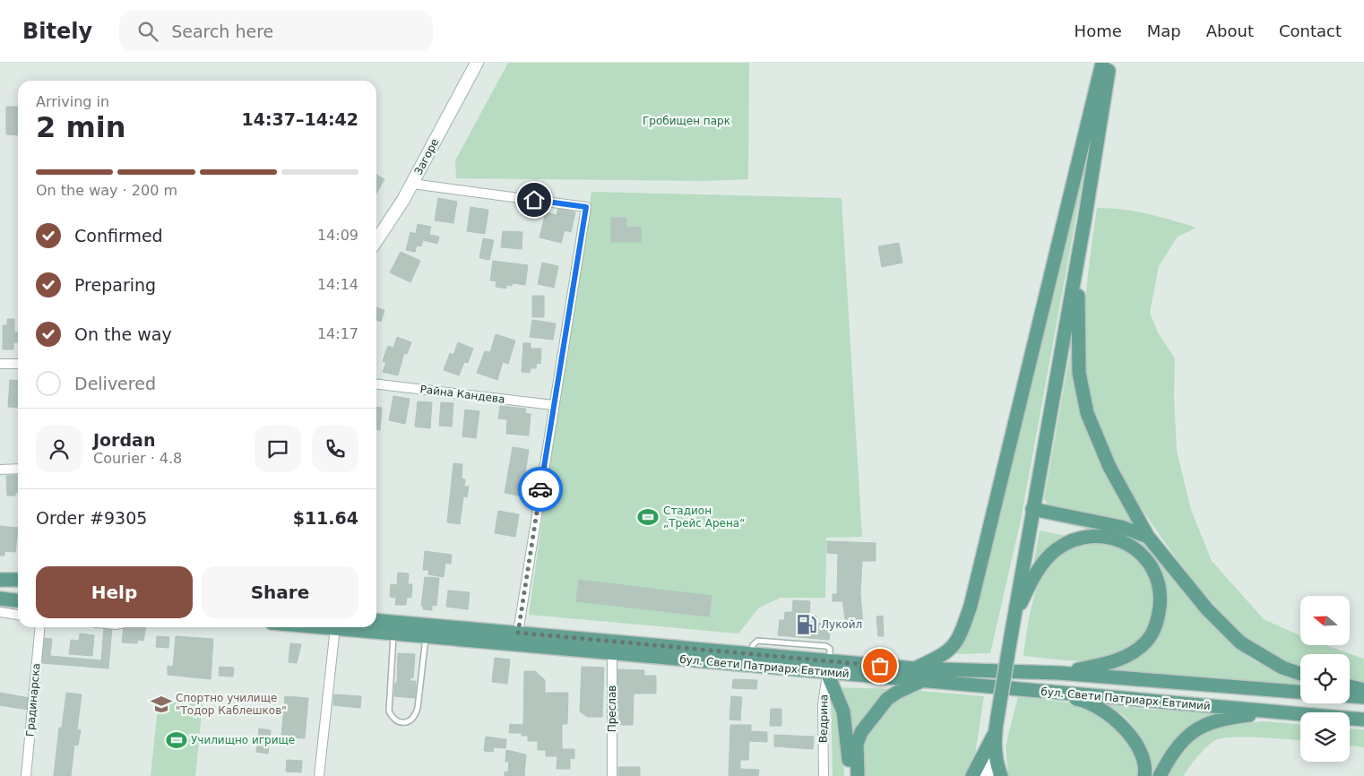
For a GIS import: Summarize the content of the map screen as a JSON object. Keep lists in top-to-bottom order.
{
  "streets": {
    "main road": ["бул. Свети Патриарх Евтимий"],
    "street": [
      "Загоре",
      "Райна Кандева",
      "Градинарска",
      "Преслав",
      "Ведрина"
    ]
  },
  "crossings": [
    ["бул. Свети Патриарх Евтимий", "Преслав"],
    ["бул. Свети Патриарх Евтимий", "Ведрина"]
  ],
  "parks": ["Гробищен парк"],
  "places": {
    "sports": ["Стадион „Трейс Арена“", "Училищно игрище"],
    "fuel station": ["Лукойл"],
    "school or university": ["Спортно училище \"Тодор Каблешков\""]
  },
  "north": "left",
  "page": {
    "header": "Bitely",
    "search": "Search here",
    "nav": [
      "Home",
      "Map",
      "About",
      "Contact"
    ],
    "heading": ["2 min", "Arriving in", "14:37–14:42"],
    "panel": [
      "Jordan",
      "Courier · 4.8",
      "Order #9305",
      "$11.64"
    ],
    "bar": "On the way · 200 m",
    "list": [
      ["Confirmed", "14:09"],
      ["Preparing", "14:14"],
      ["On the way", "14:17"],
      "Delivered"
    ],
    "buttons": ["Help", "Share"]
  }
}
